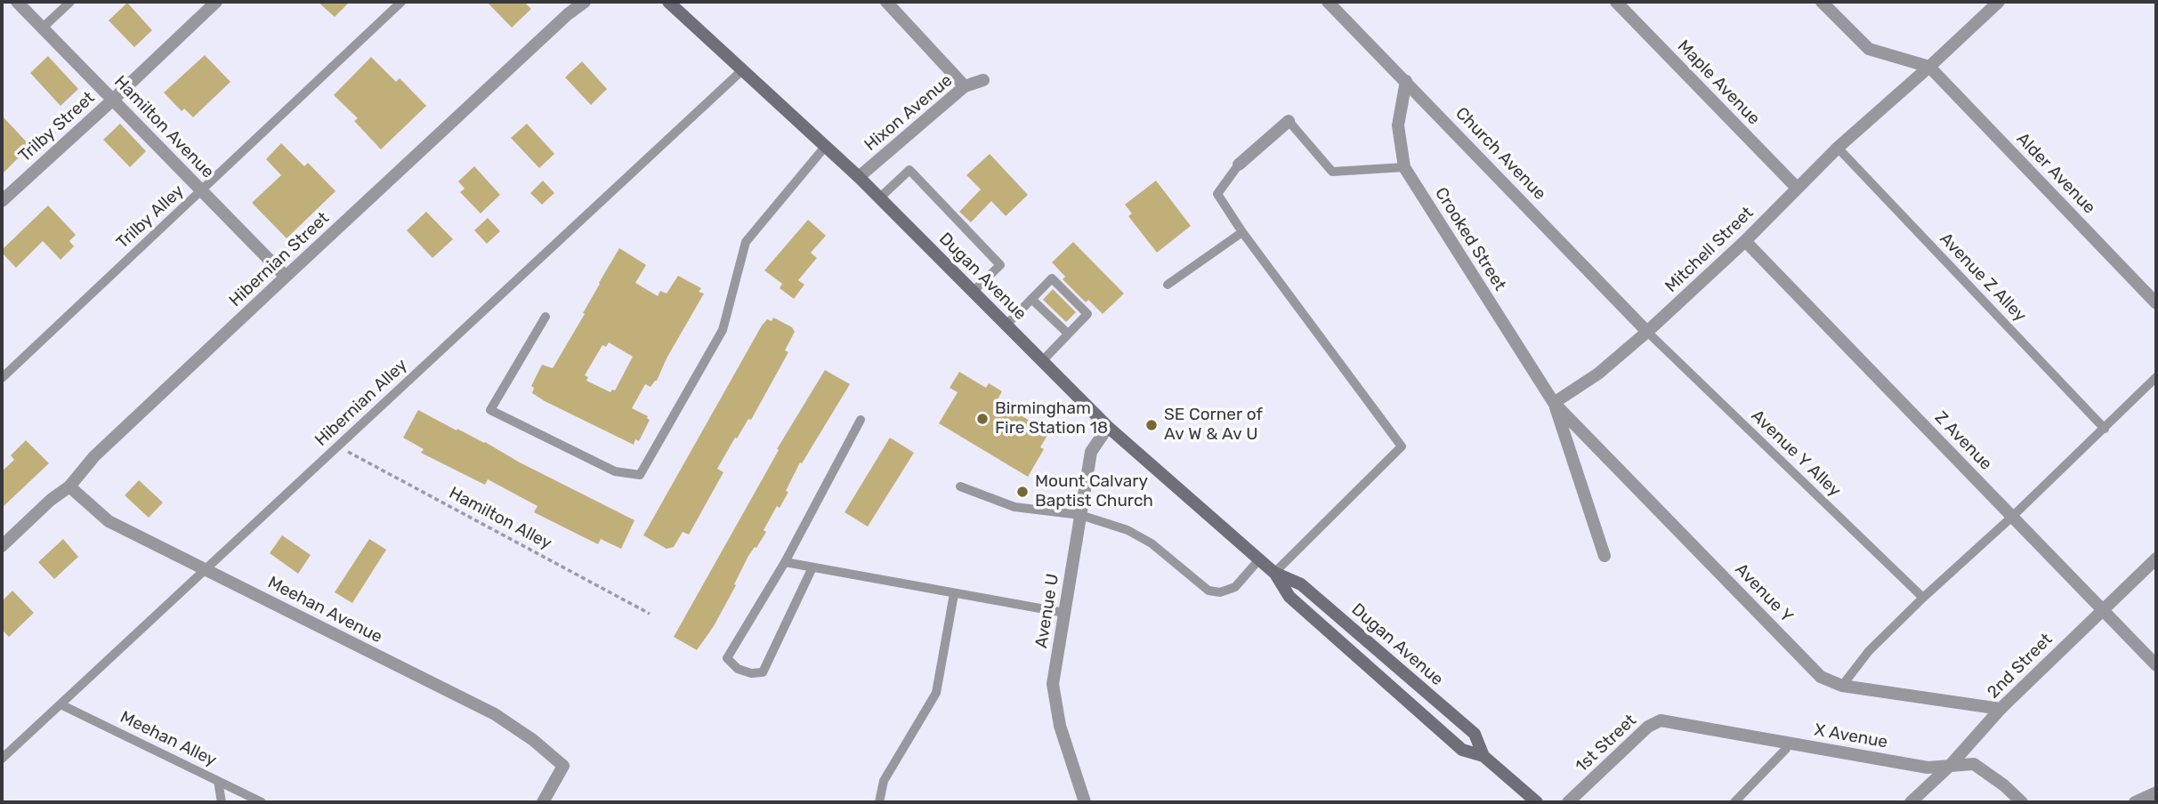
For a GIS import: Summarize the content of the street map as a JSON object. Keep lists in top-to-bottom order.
{
  "streets": {
    "main road": ["Dugan Avenue"],
    "street": [
      "Maple Avenue",
      "Hixon Avenue",
      "Trilby Street",
      "Hamilton Avenue",
      "Church Avenue",
      "Alder Avenue",
      "Crooked Street",
      "Mitchell Street",
      "Hibernian Street",
      "Z Avenue",
      "Avenue Y",
      "Meehan Avenue",
      "Avenue U",
      "2nd Street",
      "X Avenue",
      "1st Street"
    ],
    "lane": [
      "Trilby Alley",
      "Avenue Z Alley",
      "Hibernian Alley",
      "Avenue Y Alley",
      "Meehan Alley"
    ],
    "path": ["Hamilton Alley"]
  },
  "crossings": [
    ["Maple Avenue", "Mitchell Street"],
    ["Hixon Avenue", "Dugan Avenue"],
    ["Trilby Street", "Hamilton Avenue"],
    ["Hamilton Avenue", "Trilby Alley"],
    ["Hamilton Avenue", "Hibernian Street"],
    ["Church Avenue", "Crooked Street"],
    ["Church Avenue", "Mitchell Street"],
    ["Church Avenue", "Avenue Y Alley"],
    ["Alder Avenue", "Mitchell Street"],
    ["Crooked Street", "Mitchell Street"],
    ["Crooked Street", "Avenue Y"],
    ["Mitchell Street", "Avenue Z Alley"],
    ["Mitchell Street", "Z Avenue"],
    ["Mitchell Street", "Avenue Y Alley"],
    ["Mitchell Street", "Avenue Y"],
    ["Hibernian Street", "Meehan Avenue"],
    ["Dugan Avenue", "Hibernian Alley"],
    ["Dugan Avenue", "Avenue U"],
    ["Hibernian Alley", "Hamilton Alley"],
    ["Hibernian Alley", "Meehan Avenue"],
    ["Hibernian Alley", "Meehan Alley"],
    ["Z Avenue", "2nd Street"],
    ["Avenue Y", "2nd Street"],
    ["2nd Street", "X Avenue"],
    ["X Avenue", "1st Street"]
  ],
  "places": ["Birmingham Fire Station 18", "SE Corner of Av W & Av U", "Mount Calvary Baptist Church"]
}
